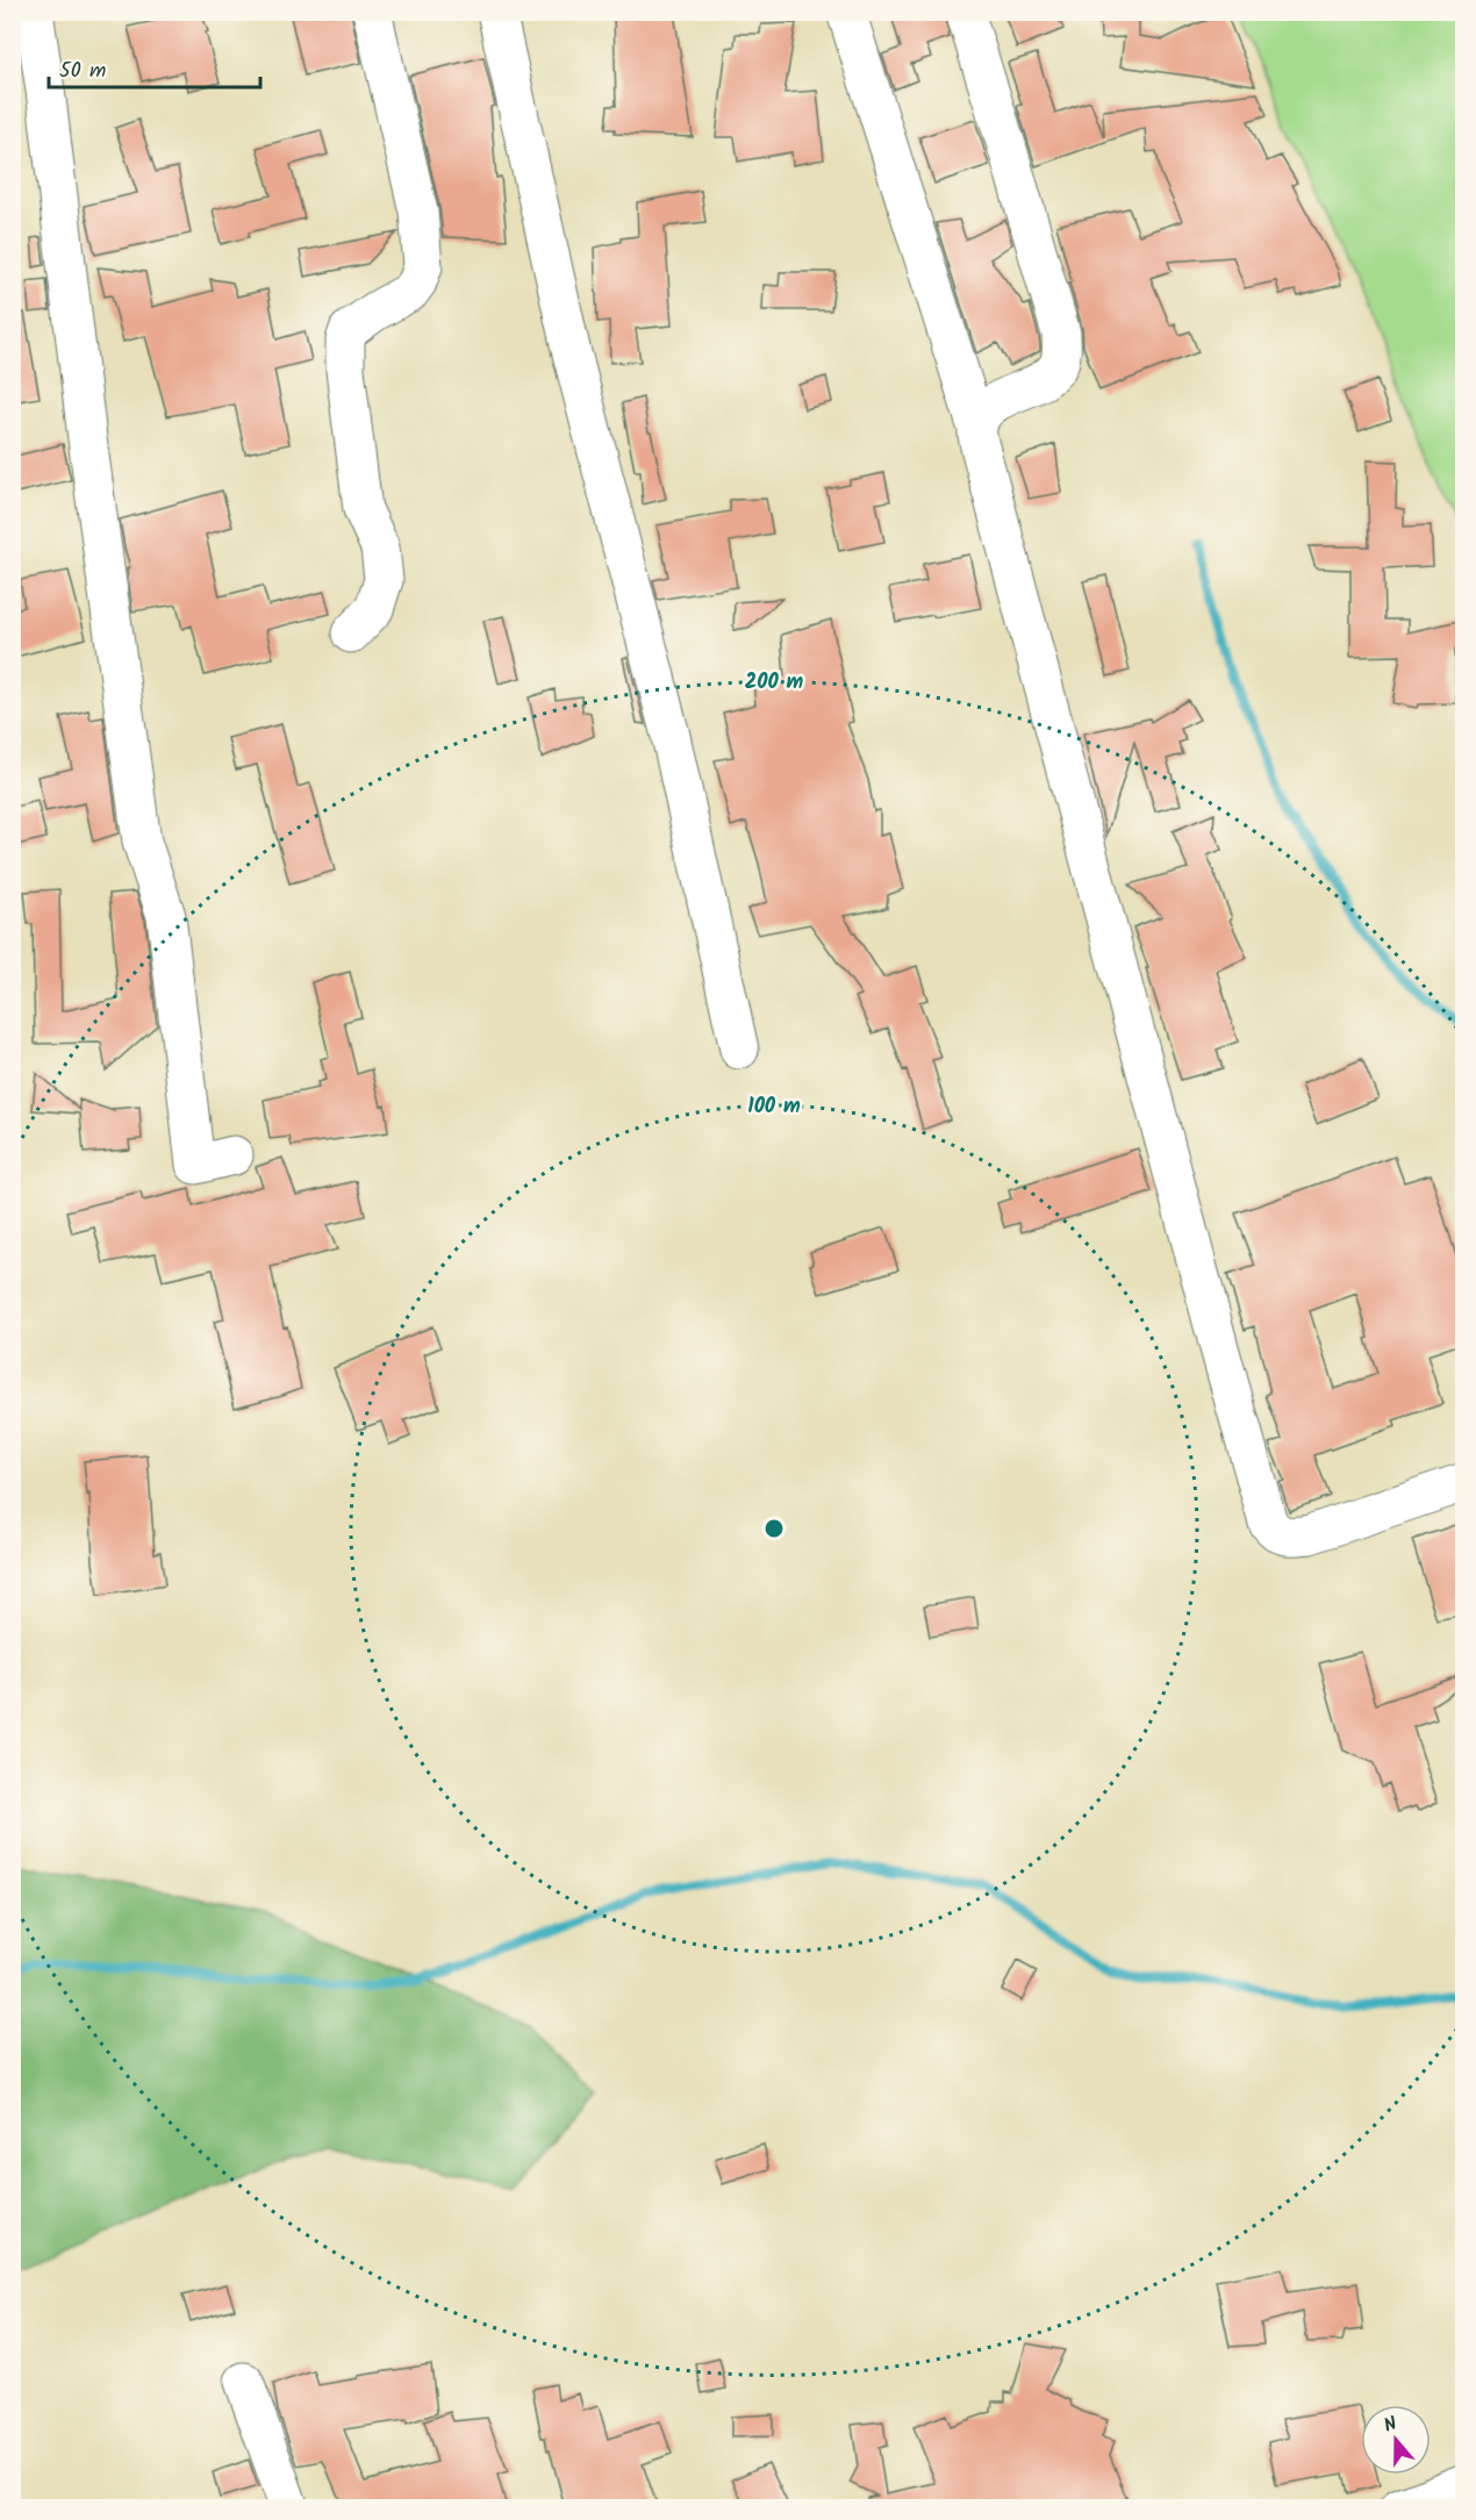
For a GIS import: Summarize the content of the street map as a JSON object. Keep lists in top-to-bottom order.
{
  "scale_bar": "50 m",
  "north": "top",
  "rings": ["200 m", "100 m"]
}
